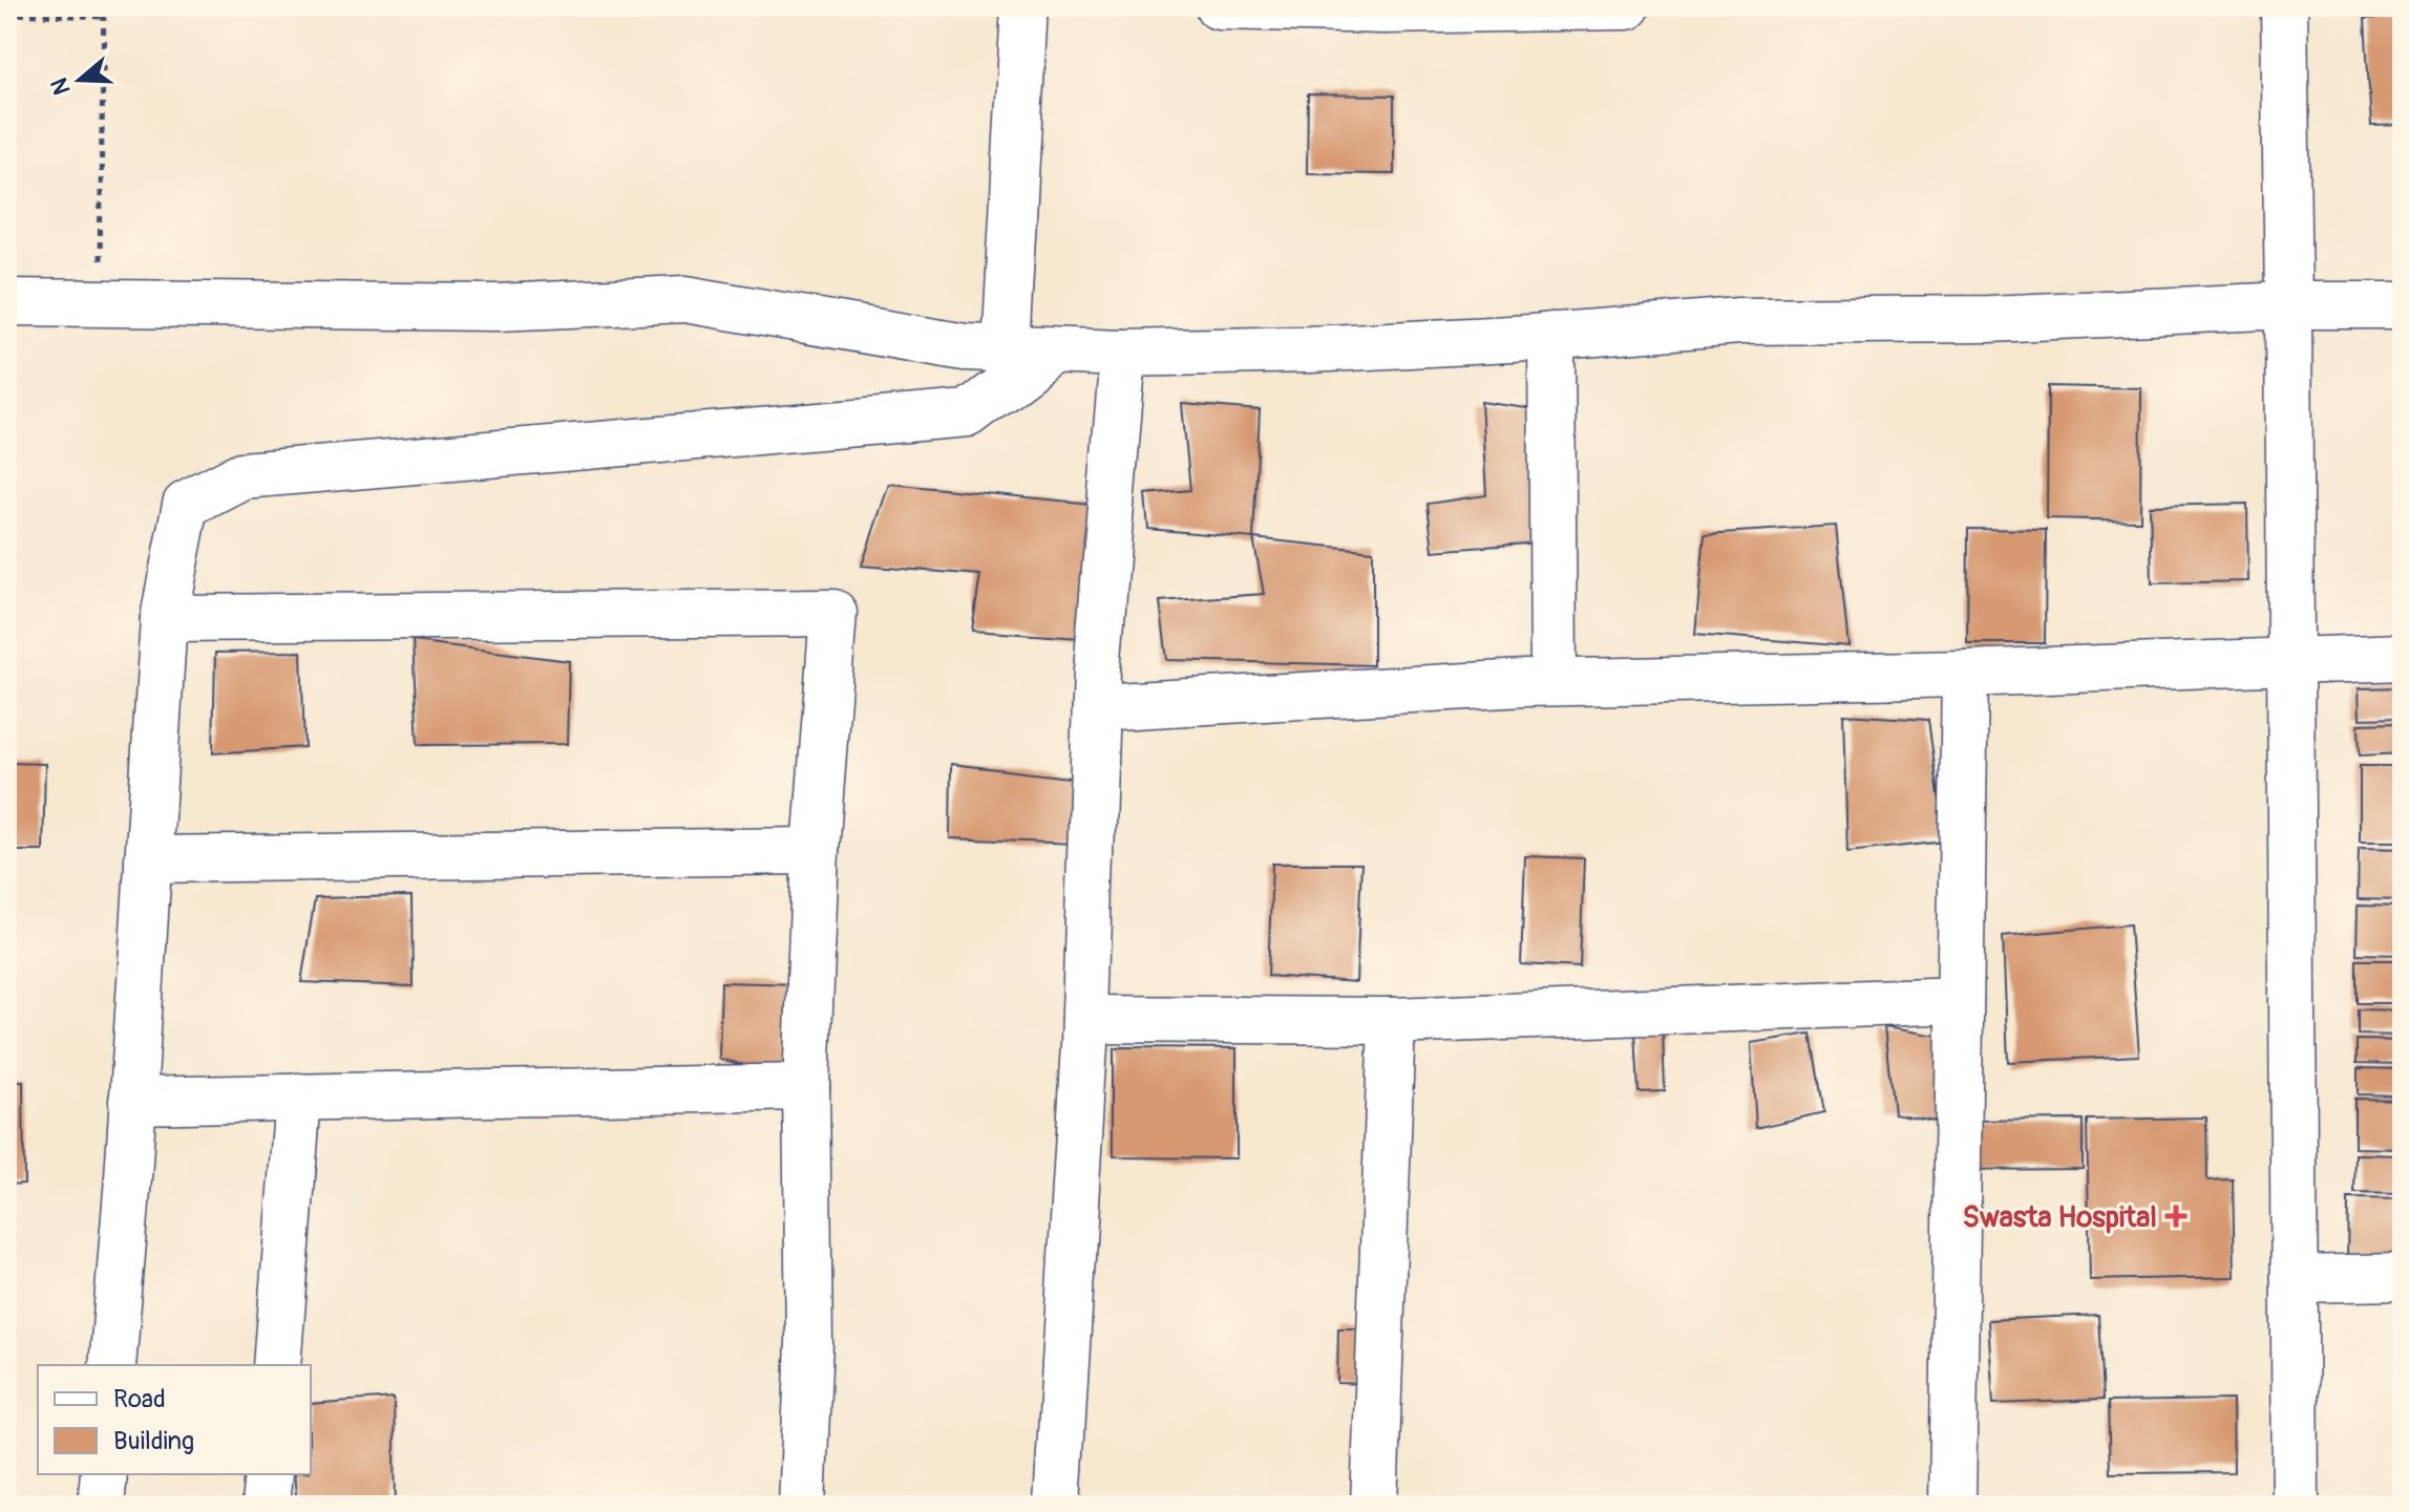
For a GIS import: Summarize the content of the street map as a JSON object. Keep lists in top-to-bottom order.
{
  "places": {
    "health": ["Swasta Hospital"]
  },
  "legend": ["Road", "Building"],
  "north": "left"
}
